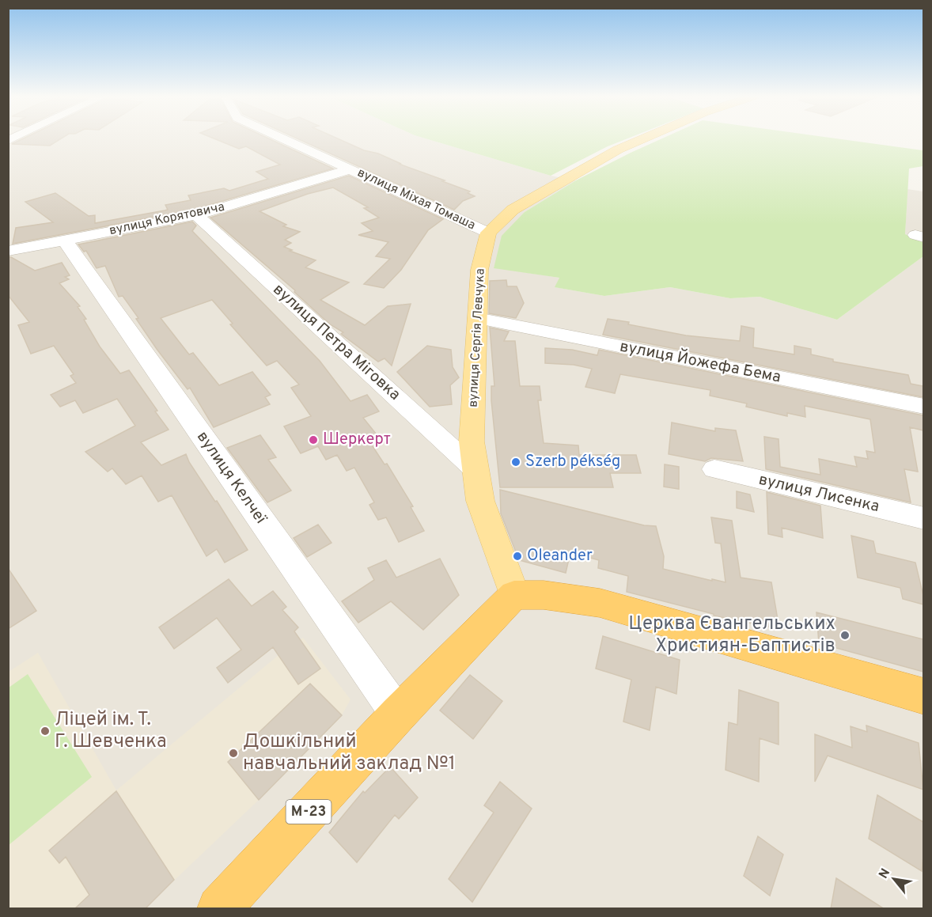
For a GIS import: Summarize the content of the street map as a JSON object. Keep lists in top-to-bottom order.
{
  "streets": {
    "highway": ["М-23"],
    "main road": ["вулиця Сергія Левчука"],
    "street": [
      "вулиця Міхая Томаша",
      "вулиця Корятовича",
      "вулиця Петра Міговка",
      "вулиця Йожефа Бема",
      "вулиця Келчеї",
      "вулиця Лисенка"
    ]
  },
  "crossings": [
    ["вулиця Міхая Томаша", "вулиця Корятовича"],
    ["вулиця Міхая Томаша", "вулиця Сергія Левчука"],
    ["вулиця Корятовича", "вулиця Петра Міговка"],
    ["вулиця Корятовича", "вулиця Келчеї"],
    ["вулиця Сергія Левчука", "вулиця Петра Міговка"],
    ["вулиця Сергія Левчука", "вулиця Йожефа Бема"],
    ["вулиця Сергія Левчука", "М-23"],
    ["вулиця Келчеї", "М-23"]
  ],
  "places": [
    "Шеркерт",
    "Szerb pékség",
    "Oleander",
    "Церква Євангельських Християн-Баптистів",
    "Ліцей ім. Т. Г. Шевченка",
    "Дошкільний навчальний заклад №1"
  ],
  "north": "top left"
}
